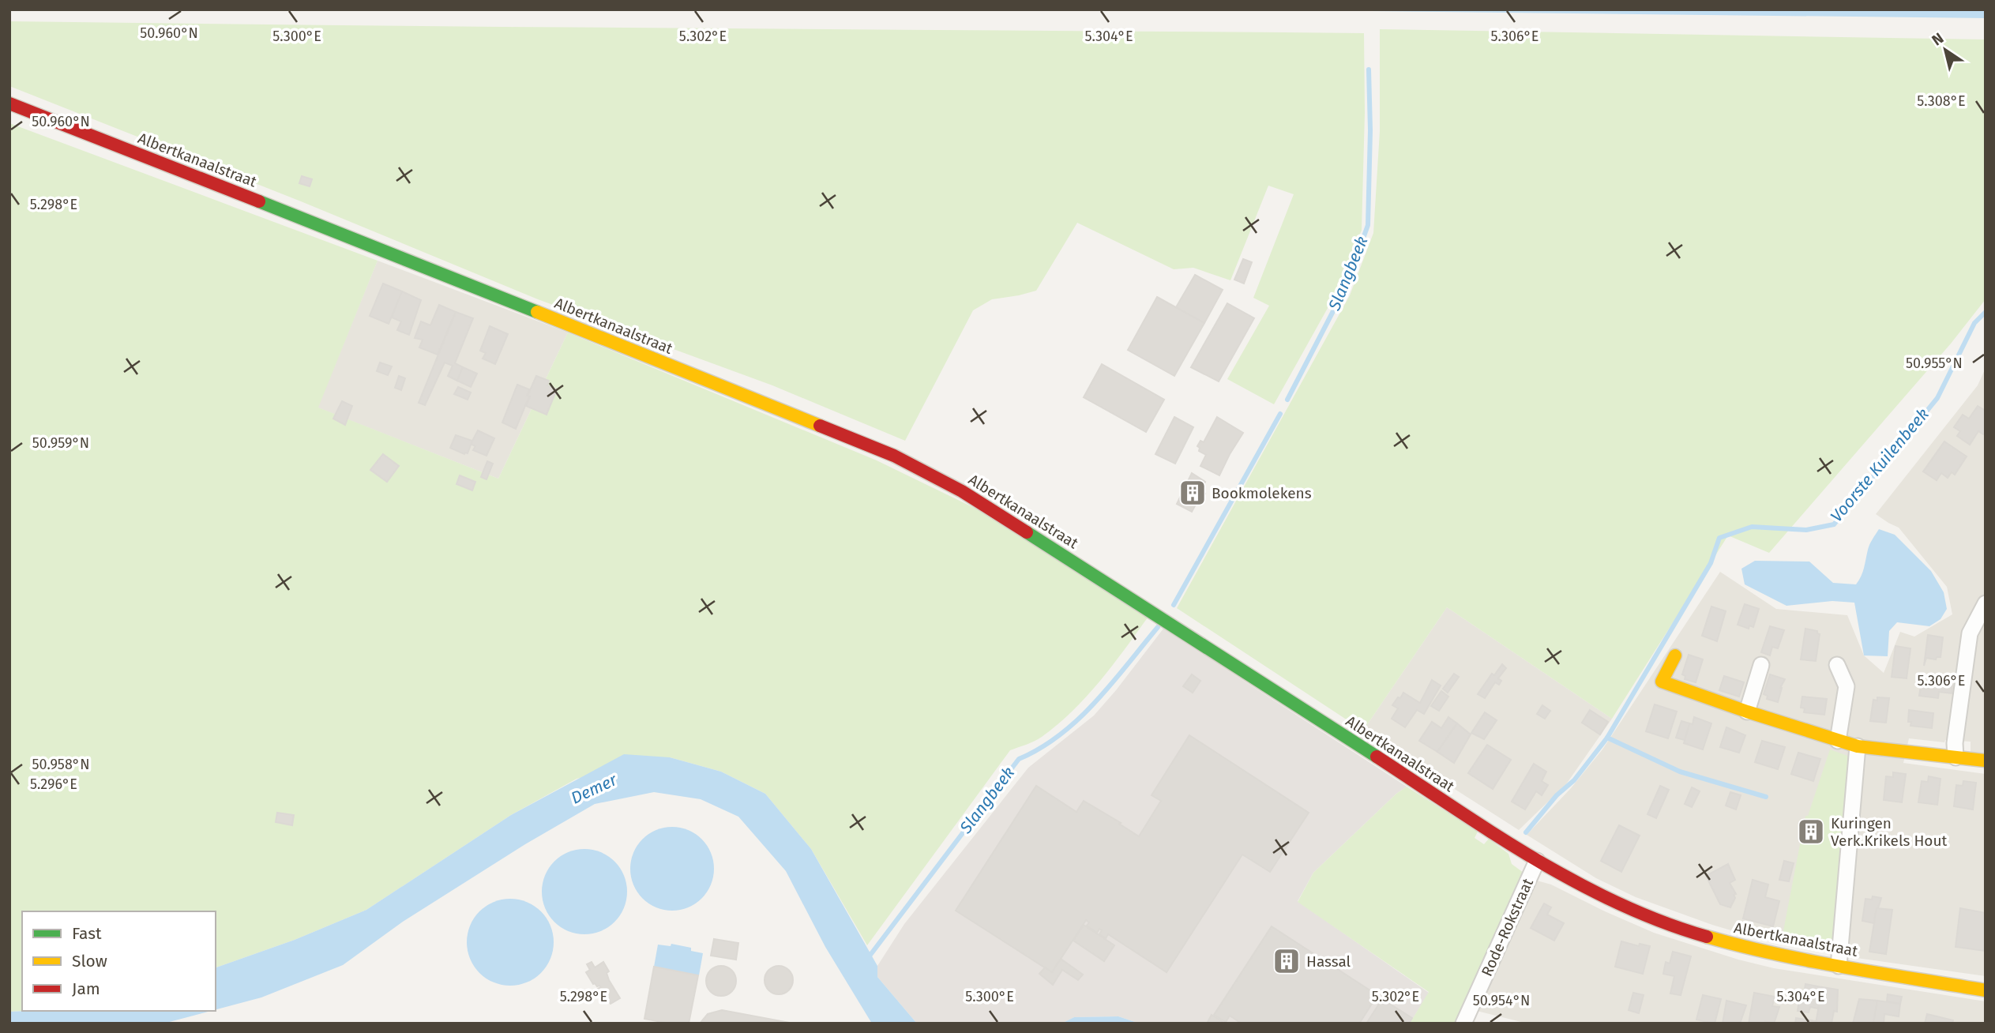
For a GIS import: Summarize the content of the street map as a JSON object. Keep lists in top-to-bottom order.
{
  "streets": {
    "street": ["Albertkanaalstraat", "Rode-Rokstraat"]
  },
  "crossings": [
    ["Albertkanaalstraat", "Rode-Rokstraat"]
  ],
  "water": ["Slangbeek", "Voorste Kuilenbeek", "Demer"],
  "places": {
    "building": ["Bookmolekens", "Kuringen Verk.Krikels Hout", "Hassal"]
  },
  "legend": ["Fast", "Slow", "Jam"],
  "north": "top left",
  "coordinates": [
    "50.960°N",
    "5.300°E",
    "5.302°E",
    "5.304°E",
    "5.306°E",
    "5.308°E",
    "5.298°E",
    "50.955°N",
    "50.959°N",
    "50.958°N",
    "5.296°E",
    "50.954°N"
  ]
}
